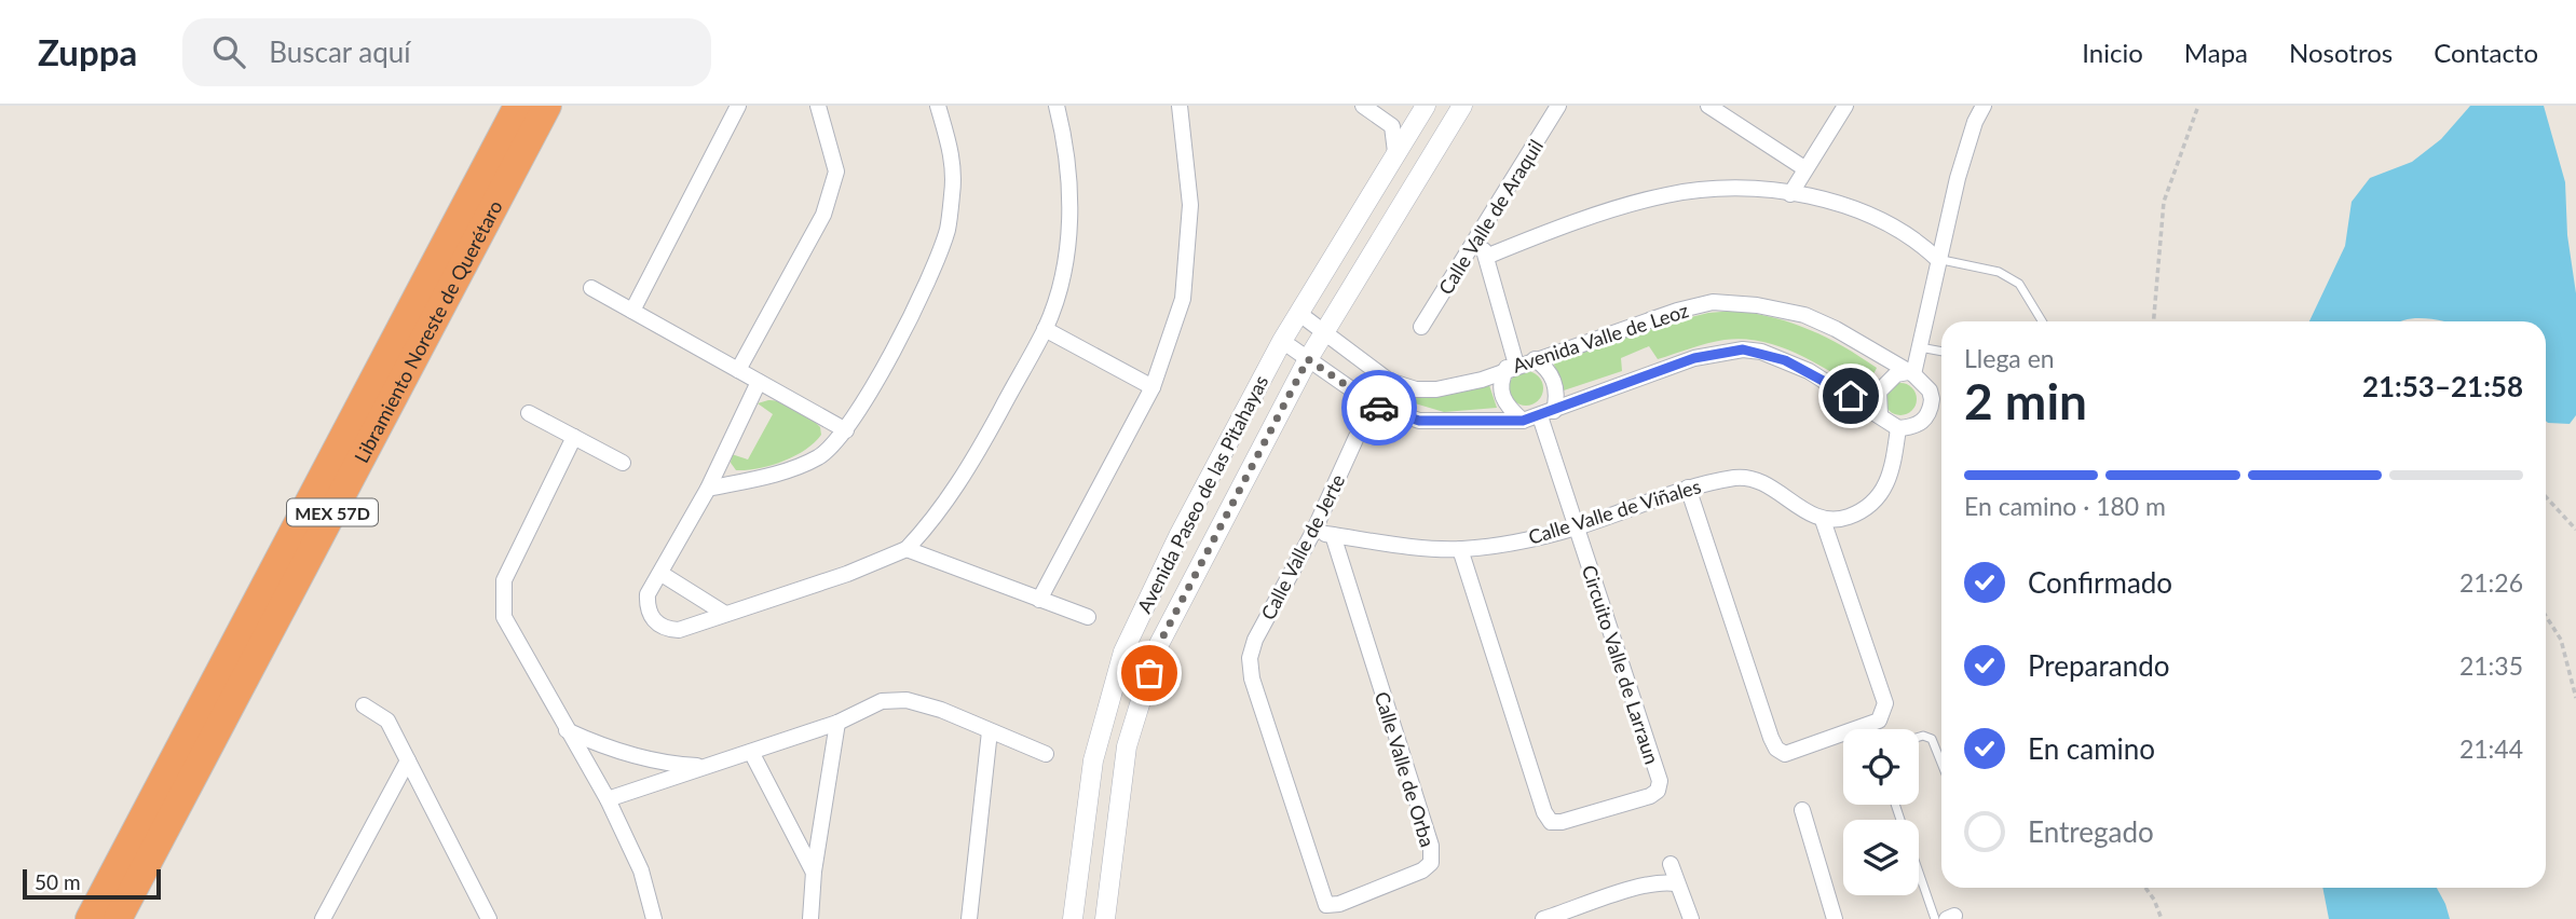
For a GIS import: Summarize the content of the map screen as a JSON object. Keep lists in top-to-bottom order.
{
  "streets": {
    "highway": ["Libramiento Noreste de Querétaro", "MEX 57D"],
    "street": [
      "Calle Valle de Araquil",
      "Avenida Valle de Leoz",
      "Avenida Paseo de las Pitahayas",
      "Calle Valle de Viñales",
      "Calle Valle de Jerte",
      "Circuito Valle de Larraun",
      "Calle Valle de Orba"
    ]
  },
  "crossings": [
    ["Avenida Valle de Leoz", "Avenida Paseo de las Pitahayas"],
    ["Avenida Valle de Leoz", "Circuito Valle de Larraun"],
    ["Calle Valle de Viñales", "Calle Valle de Jerte"],
    ["Calle Valle de Viñales", "Circuito Valle de Larraun"],
    ["Calle Valle de Viñales", "Calle Valle de Orba"],
    ["Calle Valle de Jerte", "Calle Valle de Orba"]
  ],
  "scale_bar": "50 m",
  "page": {
    "header": "Zuppa",
    "search": "Buscar aquí",
    "nav": [
      "Inicio",
      "Mapa",
      "Nosotros",
      "Contacto"
    ],
    "heading": ["2 min", "Llega en", "21:53–21:58"],
    "bar": "En camino · 180 m",
    "list": [
      ["Confirmado", "21:26"],
      ["Preparando", "21:35"],
      ["En camino", "21:44"],
      "Entregado"
    ],
    "scale": "50 m"
  }
}
